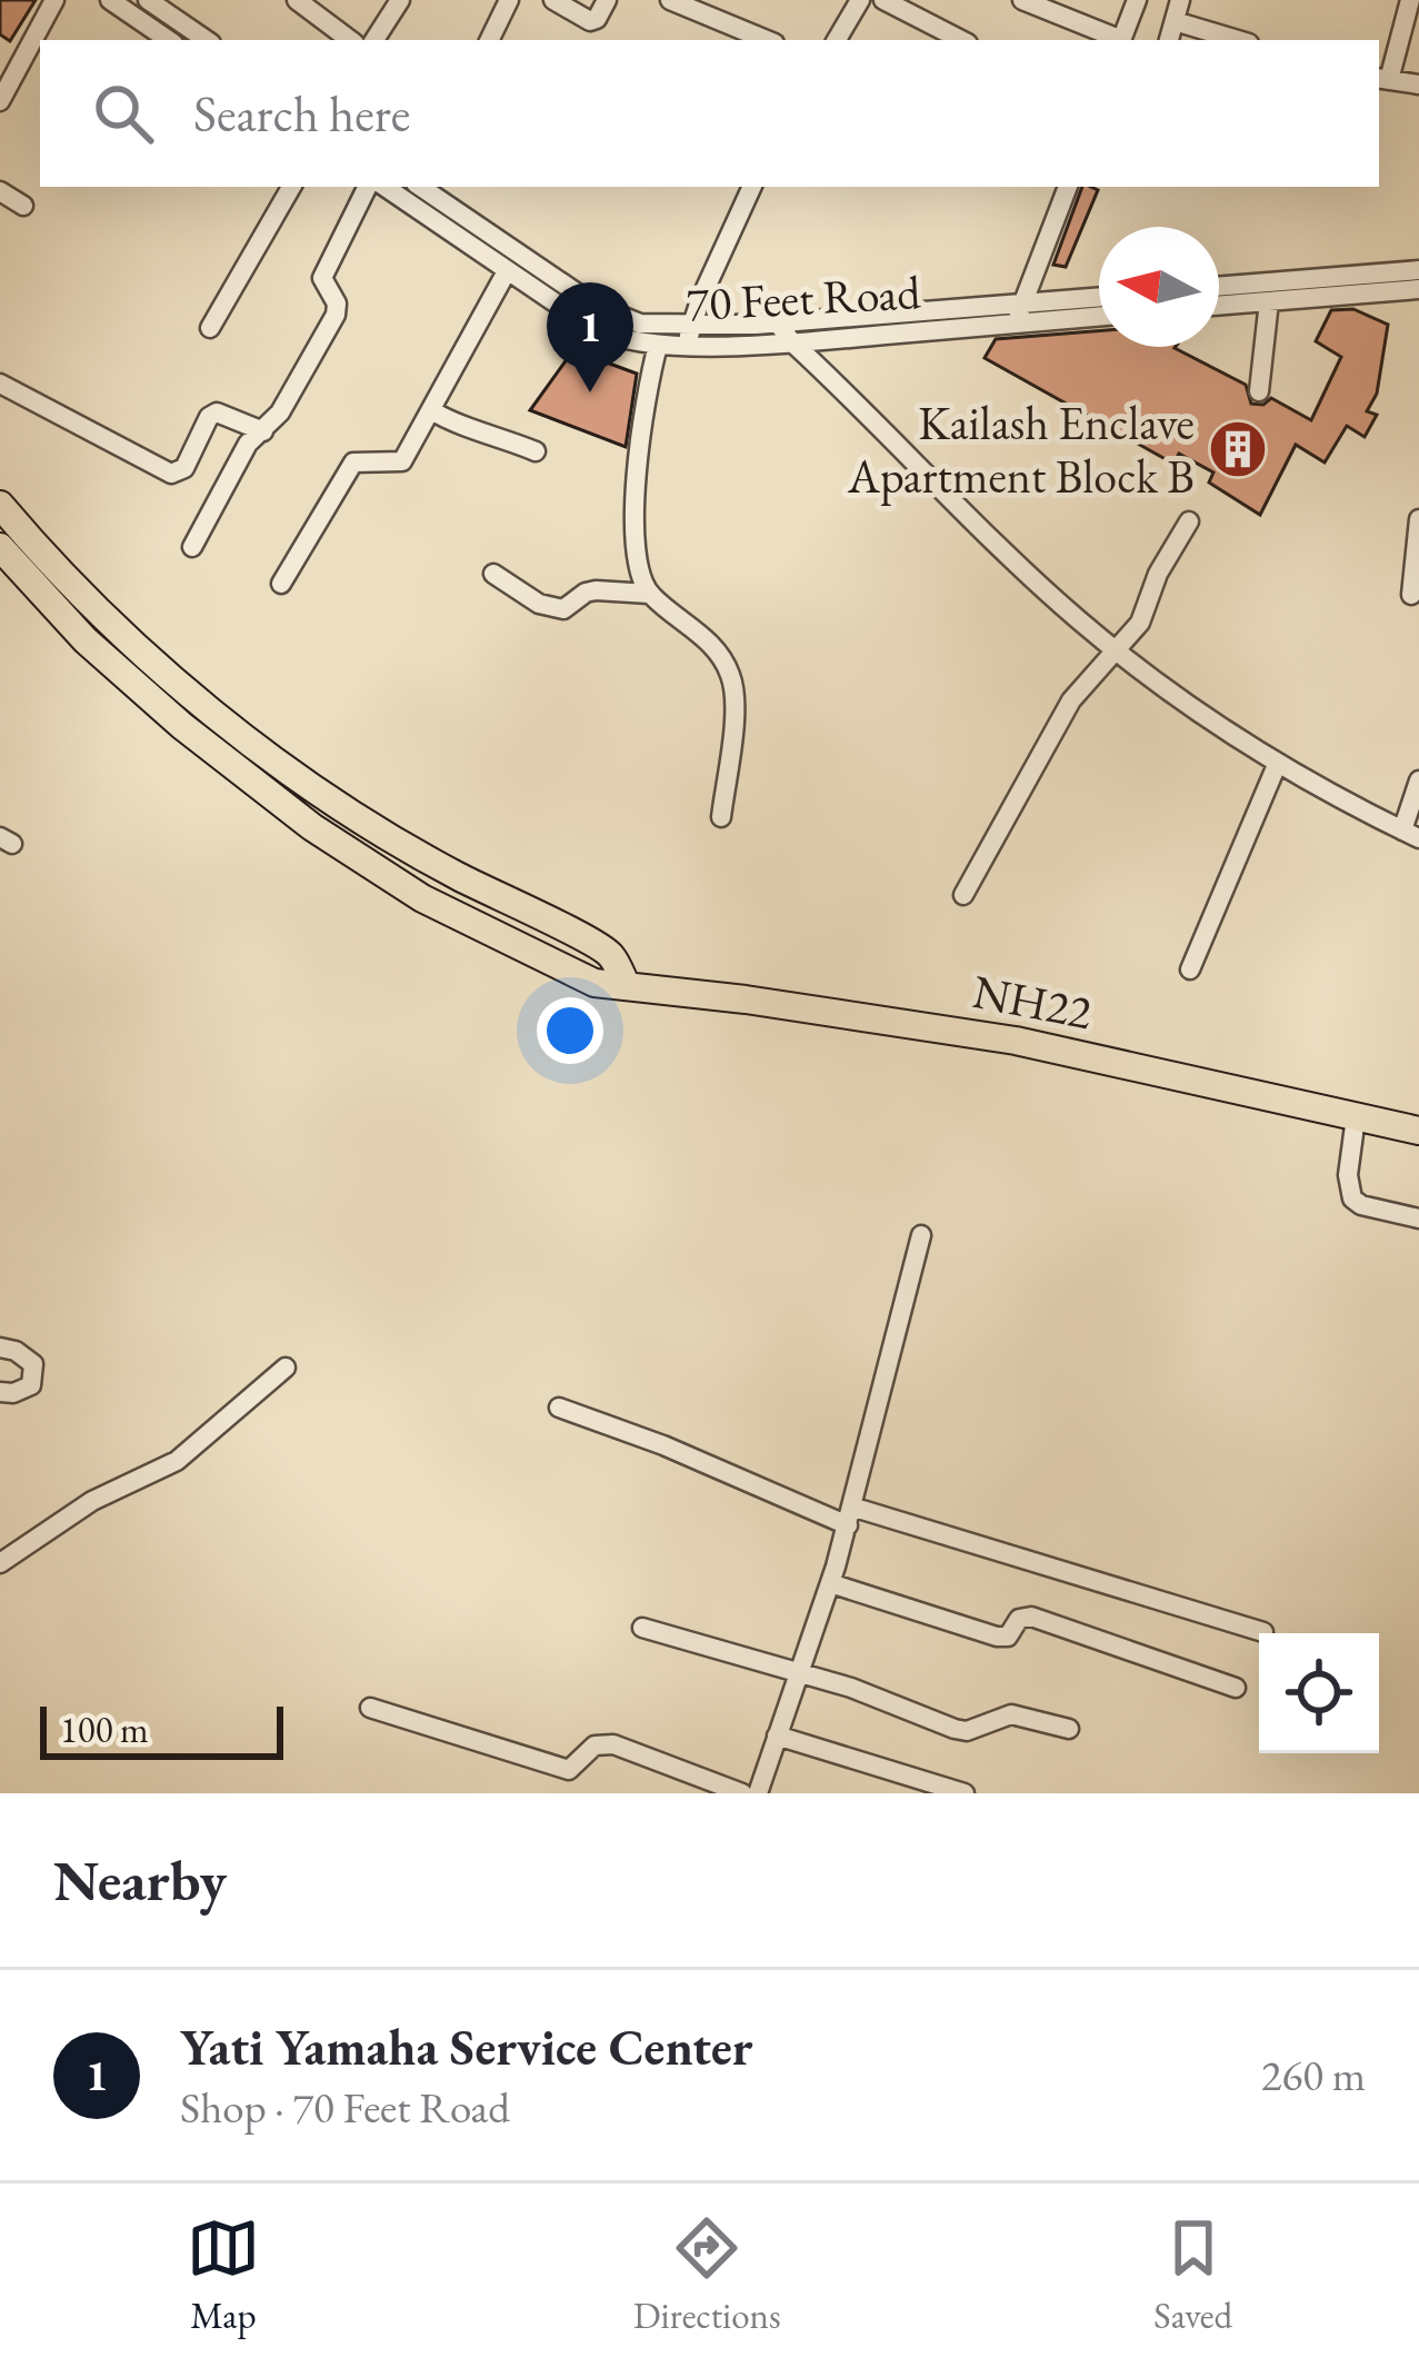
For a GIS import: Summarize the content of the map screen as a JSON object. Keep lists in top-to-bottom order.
{
  "streets": {
    "highway": ["NH22"],
    "street": ["70 Feet Road"]
  },
  "places": {
    "building": ["Kailash Enclave Apartment Block B"]
  },
  "scale_bar": "100 m",
  "north": "left",
  "page": {
    "search": "Search here",
    "pins": "1",
    "scale": "100 m",
    "heading": "Nearby",
    "list": [
      {
        "mark": "1",
        "name": "Yati Yamaha Service Center",
        "note": "Shop · 70 Feet Road",
        "value": "260 m"
      }
    ],
    "nav": ["Map", "Directions", "Saved"]
  }
}
